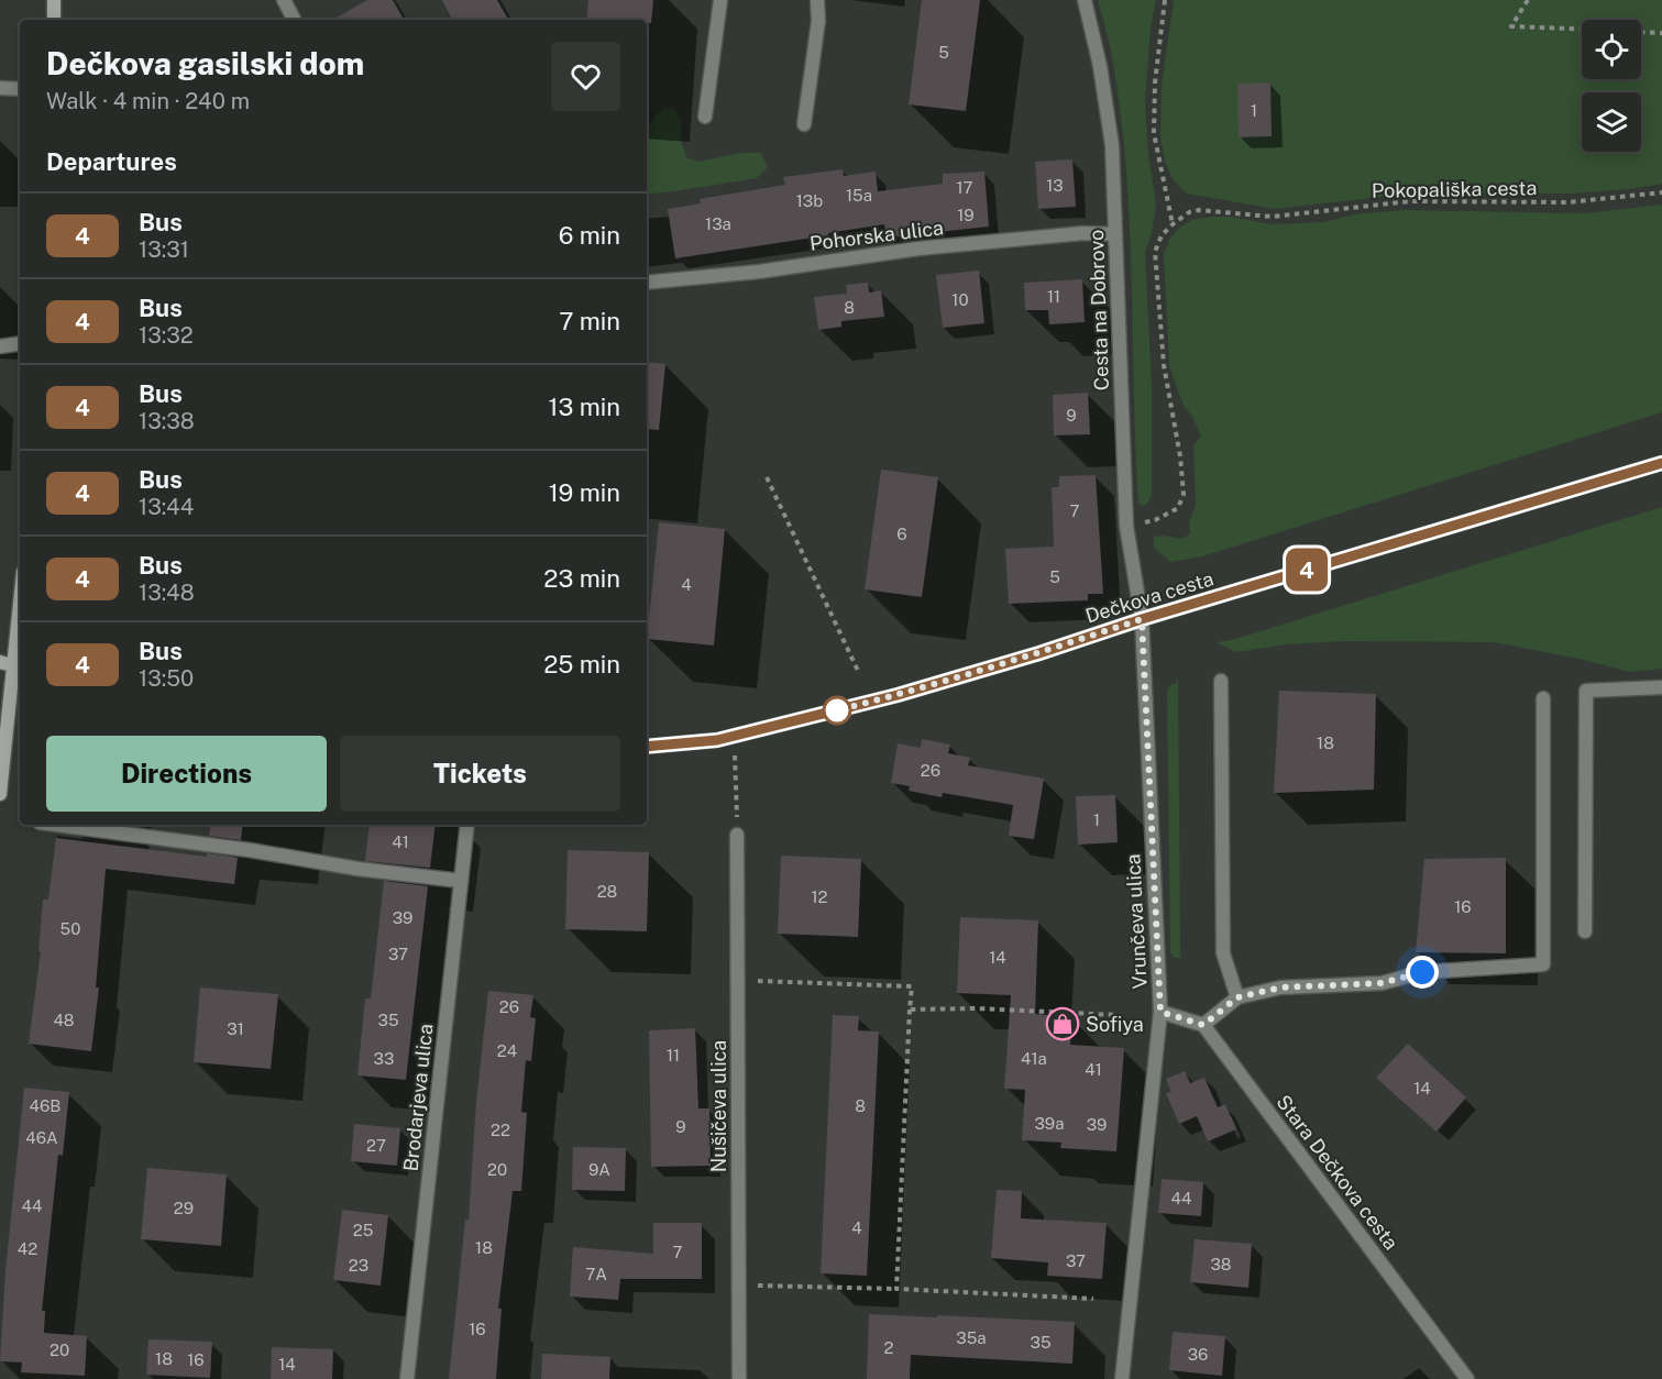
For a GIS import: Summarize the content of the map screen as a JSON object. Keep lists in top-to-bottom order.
{
  "streets": {
    "street": [
      "Pohorska ulica",
      "Cesta na Dobrovo",
      "Dečkova cesta",
      "Vrunčeva ulica",
      "Brodarjeva ulica",
      "Nušičeva ulica",
      "Stara Dečkova cesta"
    ],
    "path": ["Pokopališka cesta"]
  },
  "crossings": [
    ["Pohorska ulica", "Cesta na Dobrovo"],
    ["Cesta na Dobrovo", "Dečkova cesta"],
    ["Cesta na Dobrovo", "Vrunčeva ulica"],
    ["Dečkova cesta", "Vrunčeva ulica"]
  ],
  "places": {
    "shop": ["Sofiya"]
  },
  "lines": ["bus line 4"],
  "house_numbers": [
    "5",
    "1",
    "13",
    "17",
    "15a",
    "13b",
    "19",
    "13a",
    "11",
    "10",
    "8",
    "9",
    "7",
    "6",
    "5",
    "4",
    "18",
    "26",
    "1",
    "41",
    "28",
    "12",
    "16",
    "39",
    "50",
    "37",
    "14",
    "26",
    "48",
    "35",
    "31",
    "24",
    "11",
    "33",
    "41a",
    "41",
    "14",
    "46B",
    "8",
    "39a",
    "39",
    "9",
    "22",
    "46A",
    "27",
    "20",
    "9A",
    "44",
    "44",
    "29",
    "4",
    "25",
    "18",
    "42",
    "7",
    "37",
    "38",
    "23",
    "7A",
    "16",
    "35a",
    "35",
    "2",
    "20",
    "36",
    "18",
    "16",
    "14"
  ],
  "page": {
    "on_map": "4",
    "heading": [
      ["Dečkova gasilski dom", "Walk · 4 min · 240 m"],
      "Departures"
    ],
    "list": [
      {
        "mark": "4",
        "name": "Bus",
        "note": "13:31",
        "value": "6 min"
      },
      {
        "mark": "4",
        "name": "Bus",
        "note": "13:32",
        "value": "7 min"
      },
      {
        "mark": "4",
        "name": "Bus",
        "note": "13:38",
        "value": "13 min"
      },
      {
        "mark": "4",
        "name": "Bus",
        "note": "13:44",
        "value": "19 min"
      },
      {
        "mark": "4",
        "name": "Bus",
        "note": "13:48",
        "value": "23 min"
      },
      {
        "mark": "4",
        "name": "Bus",
        "note": "13:50",
        "value": "25 min"
      }
    ],
    "buttons": ["Directions", "Tickets"]
  }
}
